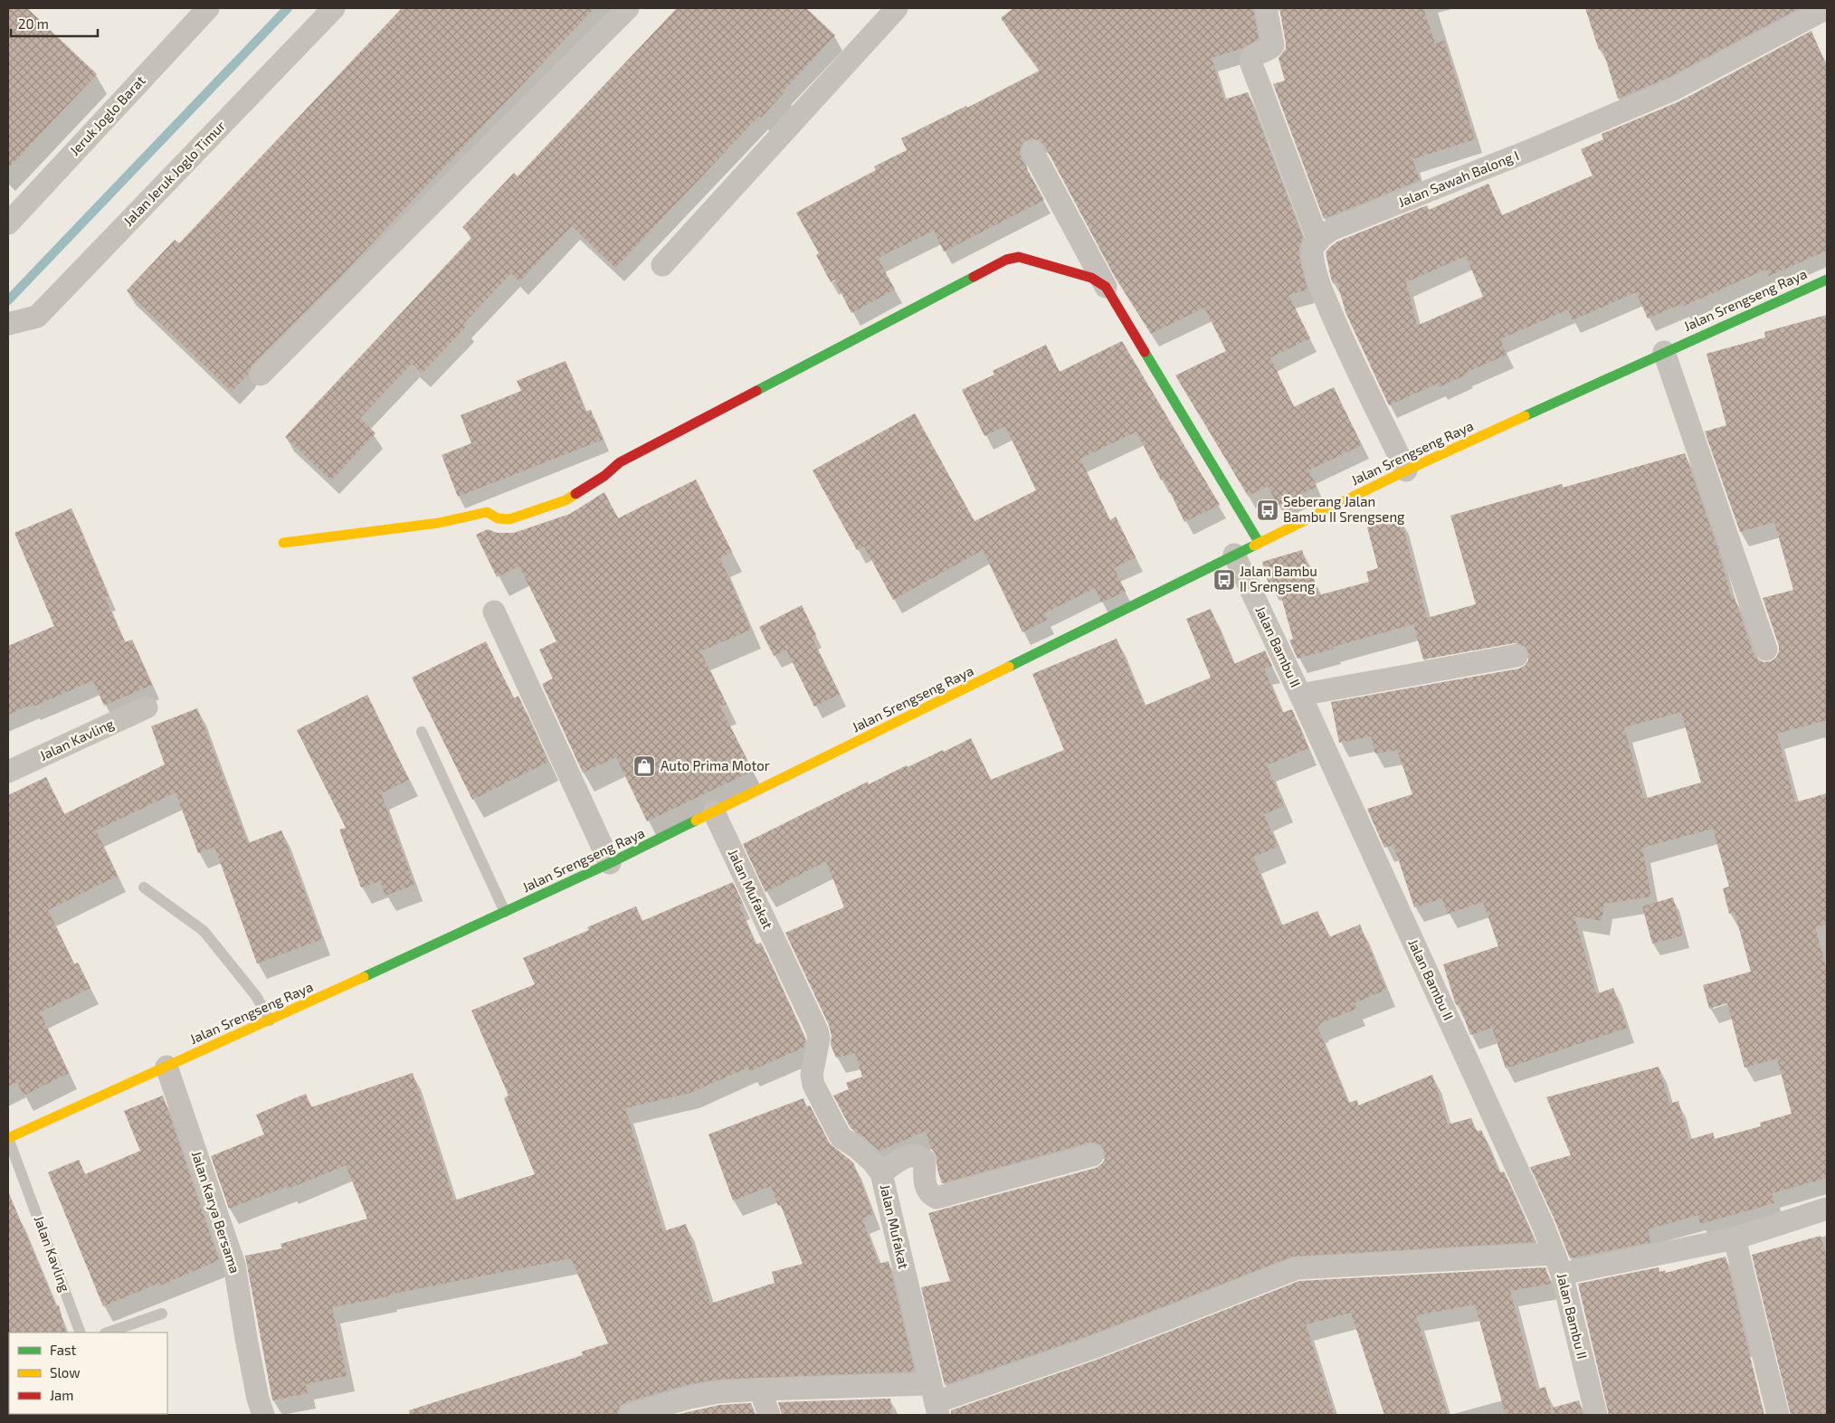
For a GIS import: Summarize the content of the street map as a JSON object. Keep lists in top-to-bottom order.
{
  "streets": {
    "main road": ["Jalan Srengseng Raya"],
    "street": [
      "Jeruk Joglo Barat",
      "Jalan Jeruk Joglo Timur",
      "Jalan Sawah Balong I",
      "Jalan Bambu II",
      "Jalan Kavling",
      "Jalan Mufakat",
      "Jalan Karya Bersama"
    ]
  },
  "crossings": [
    ["Jalan Srengseng Raya", "Jalan Bambu II"],
    ["Jalan Srengseng Raya", "Jalan Kavling"],
    ["Jalan Srengseng Raya", "Jalan Mufakat"],
    ["Jalan Srengseng Raya", "Jalan Karya Bersama"]
  ],
  "places": {
    "bus stop": ["Seberang Jalan Bambu II Srengseng", "Jalan Bambu II Srengseng"],
    "shop": ["Auto Prima Motor"]
  },
  "legend": ["Fast", "Slow", "Jam"],
  "scale_bar": "20 m"
}
